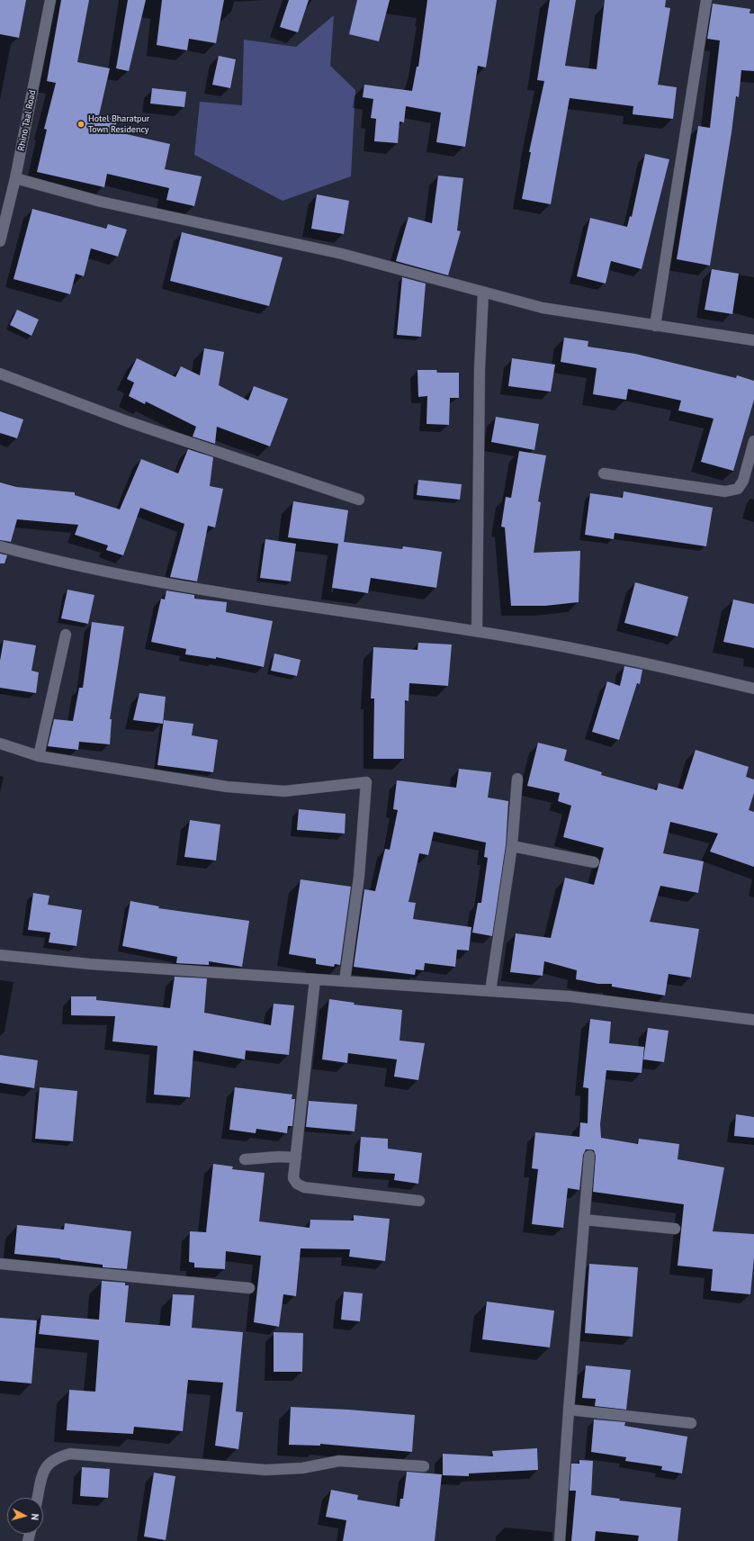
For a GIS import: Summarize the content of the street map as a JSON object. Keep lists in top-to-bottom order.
{
  "streets": {
    "street": ["Rhino Taal Road"]
  },
  "places": ["Hotel Bharatpur Town Residency"],
  "north": "right"
}
